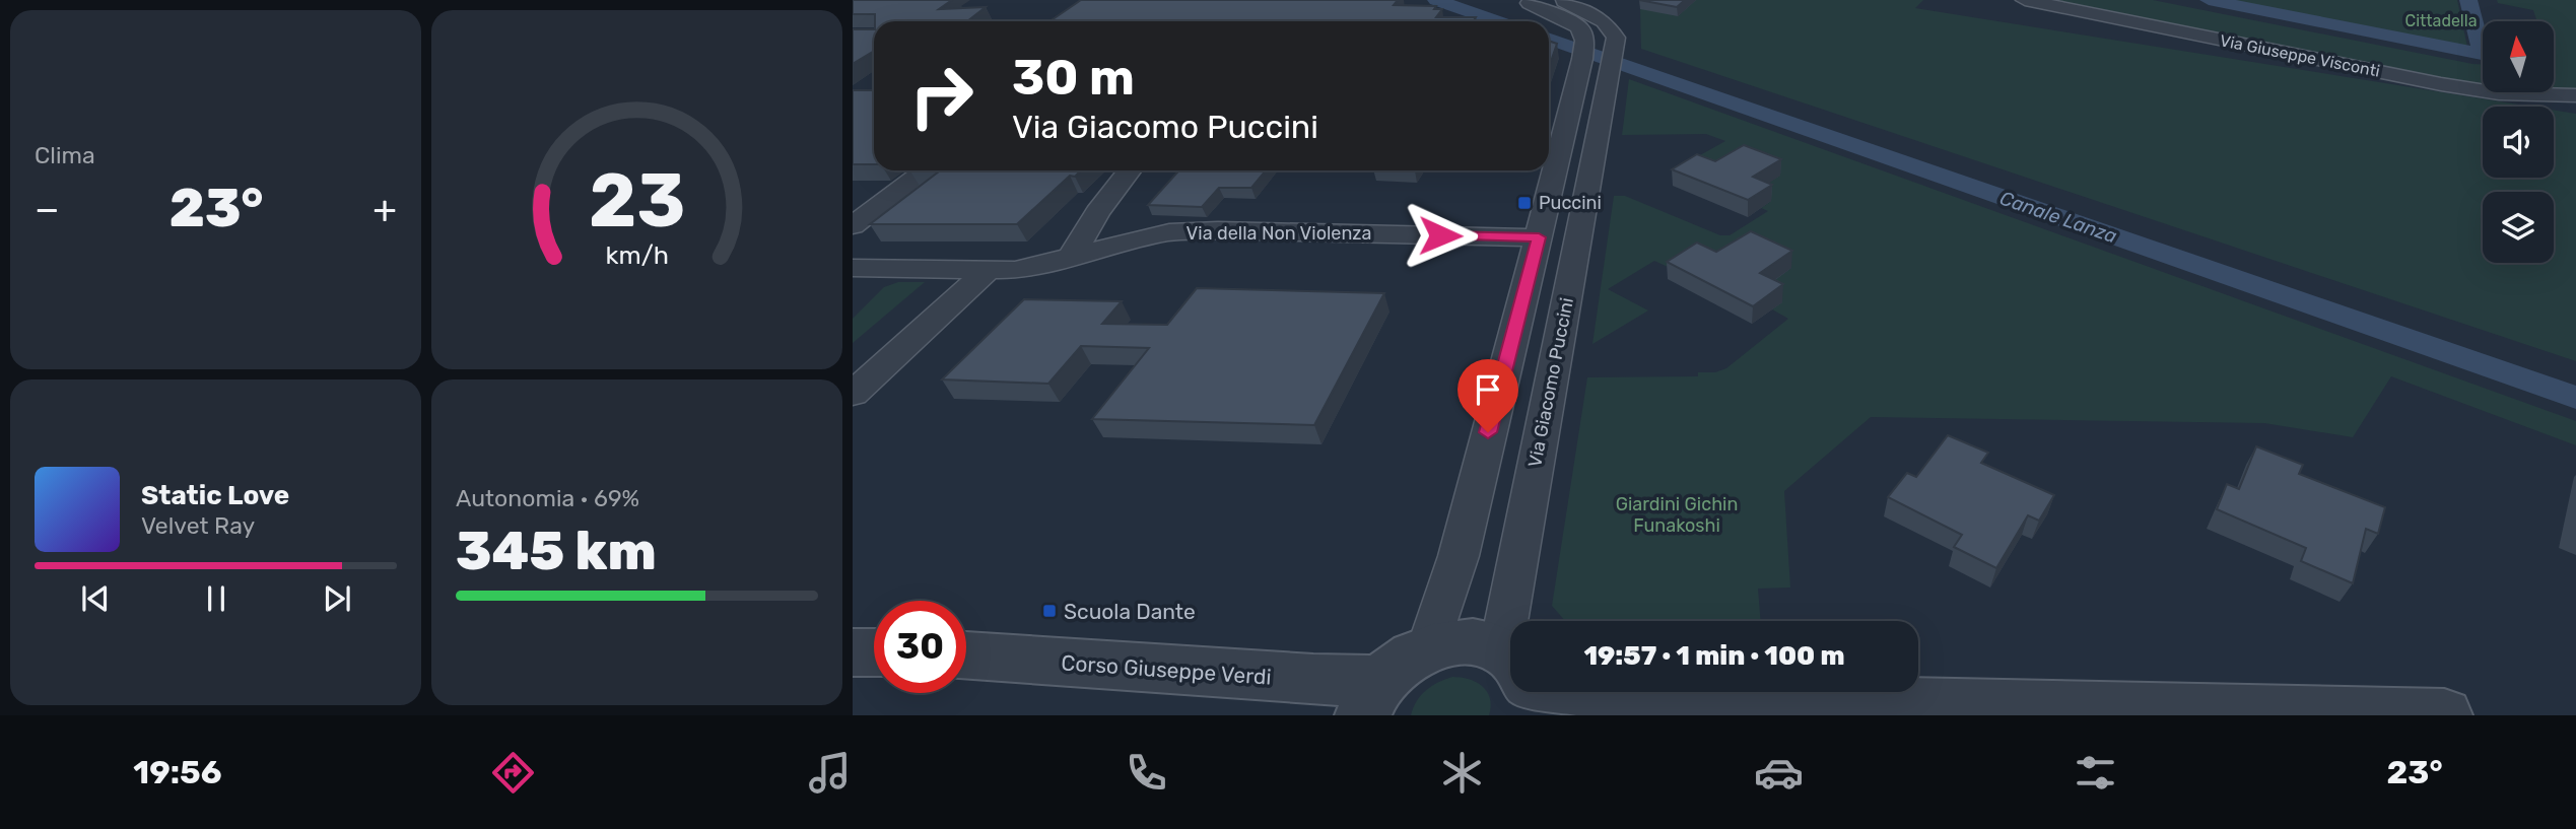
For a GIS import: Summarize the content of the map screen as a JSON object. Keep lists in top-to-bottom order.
{
  "streets": {
    "street": [
      "Via Giuseppe Visconti",
      "Via della Non Violenza",
      "Via Giacomo Puccini",
      "Corso Giuseppe Verdi"
    ]
  },
  "water": ["Canale Lanza"],
  "parks": ["Cittadella", "Giardini Gichin Funakoshi"],
  "places": {
    "transit": ["Puccini", "Scuola Dante"]
  },
  "north": "top",
  "page": {
    "tile": [
      "Clima",
      ["Autonomia · 69%", "345 km"]
    ],
    "turn": ["30 m", "Via Giacomo Puccini"],
    "heat": ["−", "23°", "+"],
    "song": ["Static Love", "Velvet Ray"],
    "limit": "30",
    "trip": "19:57 · 1 min · 100 m",
    "tabs": ["19:56", "23°"],
    "gauge": ["23", "km/h"]
  }
}
